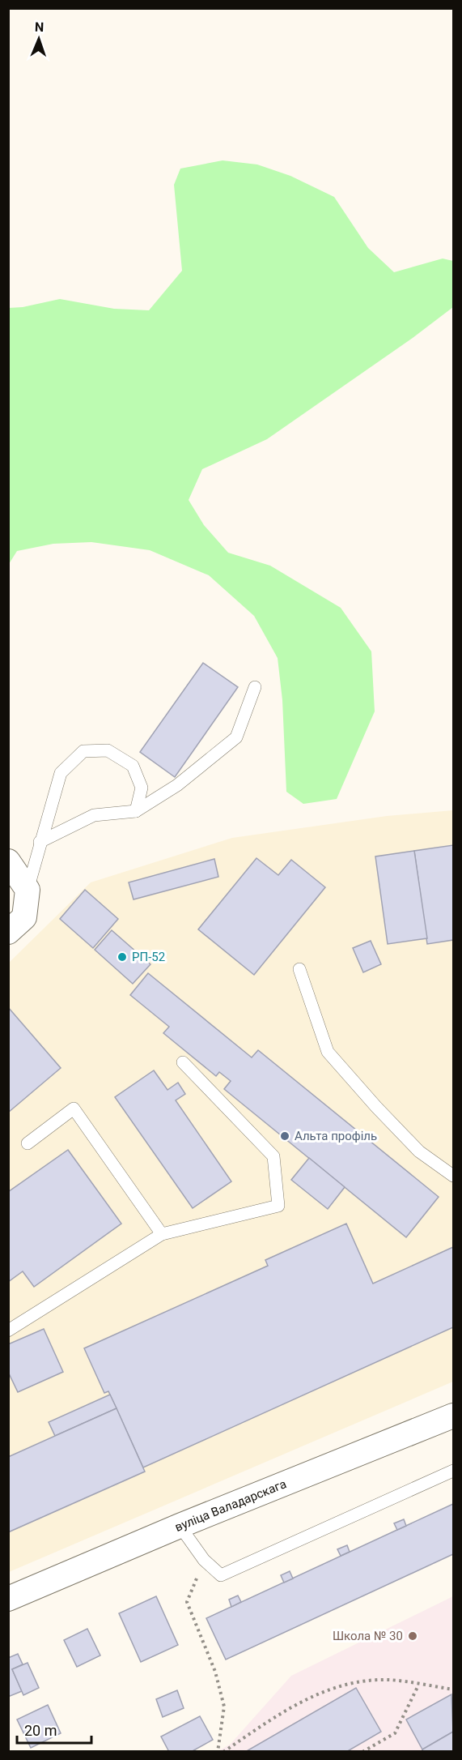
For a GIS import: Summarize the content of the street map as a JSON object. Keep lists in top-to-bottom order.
{
  "streets": {
    "street": ["вуліца Валадарскага"]
  },
  "places": ["РП-52", "Альта профіль", "Школа № 30"],
  "scale_bar": "20 m",
  "north": "top"
}
